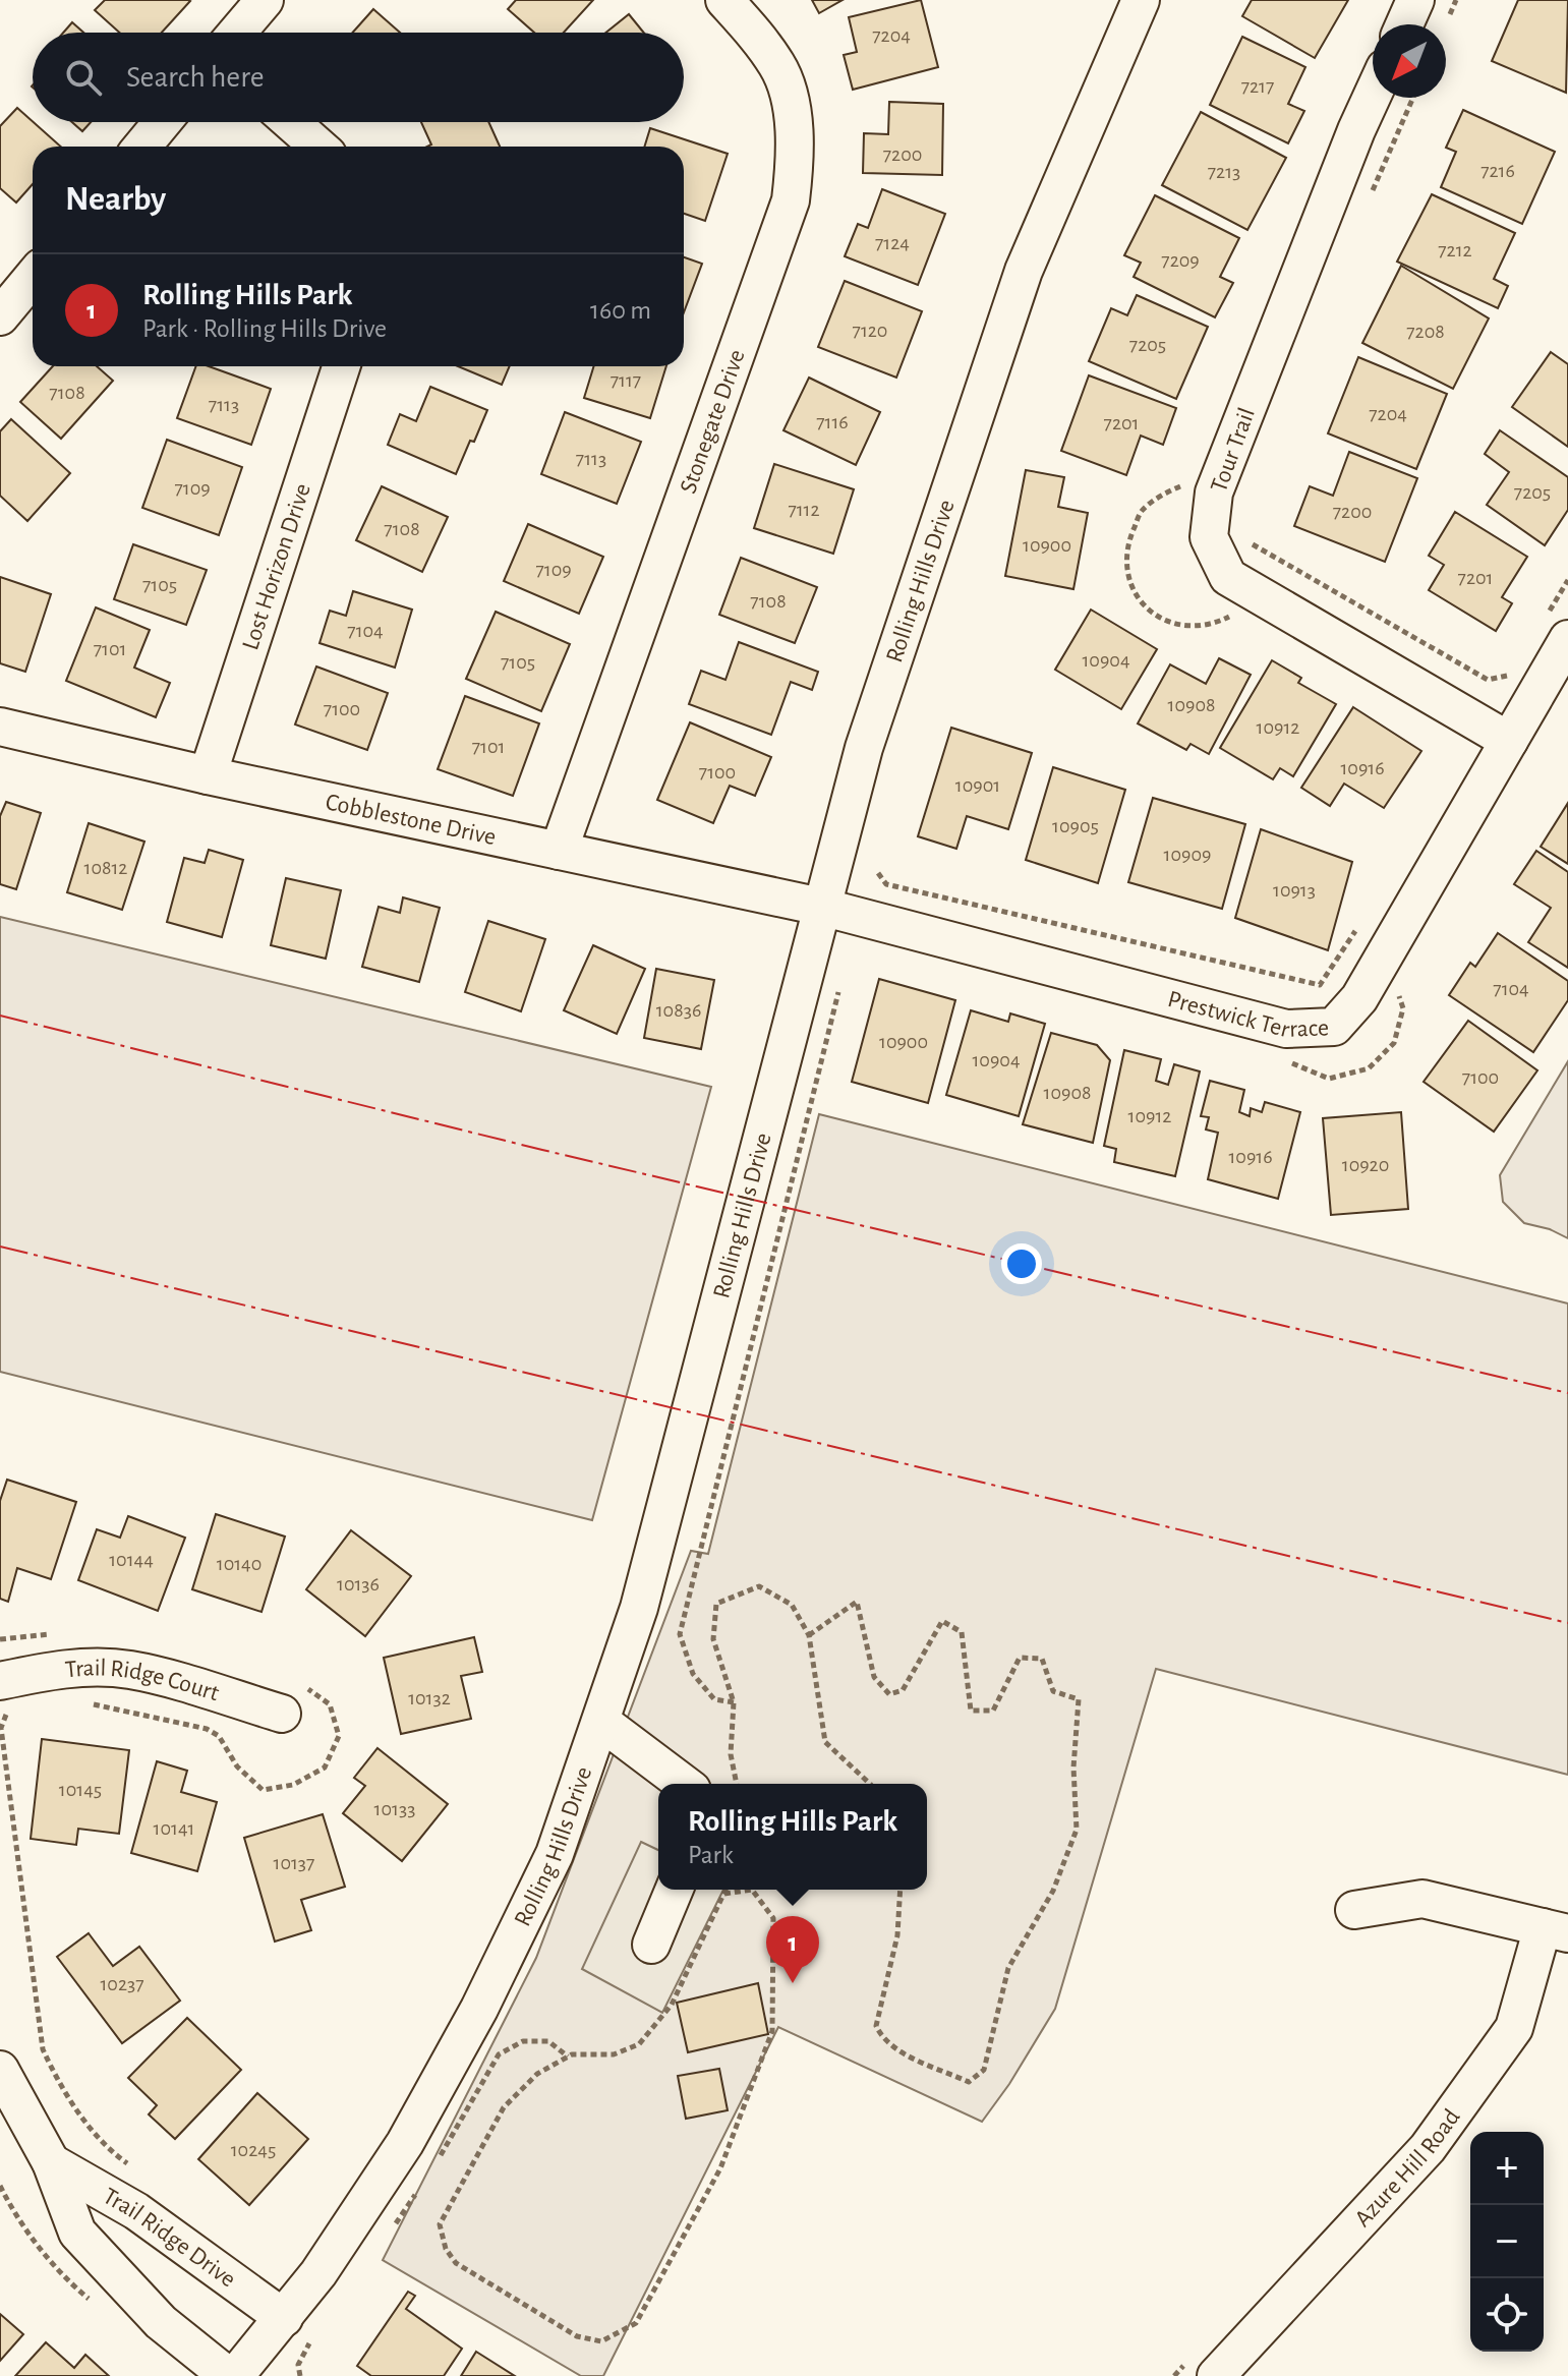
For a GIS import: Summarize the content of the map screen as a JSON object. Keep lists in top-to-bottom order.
{
  "streets": {
    "street": [
      "Stonegate Drive",
      "Tour Trail",
      "Lost Horizon Drive",
      "Rolling Hills Drive",
      "Cobblestone Drive",
      "Prestwick Terrace",
      "Trail Ridge Court",
      "Azure Hill Road",
      "Trail Ridge Drive"
    ]
  },
  "crossings": [
    ["Stonegate Drive", "Cobblestone Drive"],
    ["Tour Trail", "Prestwick Terrace"],
    ["Lost Horizon Drive", "Cobblestone Drive"],
    ["Rolling Hills Drive", "Cobblestone Drive"],
    ["Rolling Hills Drive", "Prestwick Terrace"],
    ["Rolling Hills Drive", "Trail Ridge Drive"],
    ["Cobblestone Drive", "Prestwick Terrace"]
  ],
  "house_numbers": [
    "7204",
    "7217",
    "7200",
    "7216",
    "7213",
    "7124",
    "7212",
    "7209",
    "7120",
    "7208",
    "7205",
    "7117",
    "7108",
    "7113",
    "7204",
    "7116",
    "7201",
    "7113",
    "7109",
    "7205",
    "7112",
    "7200",
    "7108",
    "10900",
    "7109",
    "7201",
    "7105",
    "7108",
    "7104",
    "7101",
    "10904",
    "7105",
    "10908",
    "7100",
    "10912",
    "7101",
    "10916",
    "7100",
    "10901",
    "10905",
    "10909",
    "10812",
    "10913",
    "7104",
    "10836",
    "10900",
    "10904",
    "7100",
    "10908",
    "10912",
    "10916",
    "10920",
    "10144",
    "10140",
    "10136",
    "10132",
    "10145",
    "10133",
    "10141",
    "10137",
    "10237",
    "10245"
  ],
  "north": "bottom left",
  "page": {
    "search": "Search here",
    "heading": "Nearby",
    "list": [
      {
        "mark": "1",
        "name": "Rolling Hills Park",
        "note": "Park · Rolling Hills Drive",
        "value": "160 m"
      }
    ],
    "popup": ["Rolling Hills Park", "Park"],
    "pins": "1",
    "map_buttons": ["+", "−"]
  }
}
